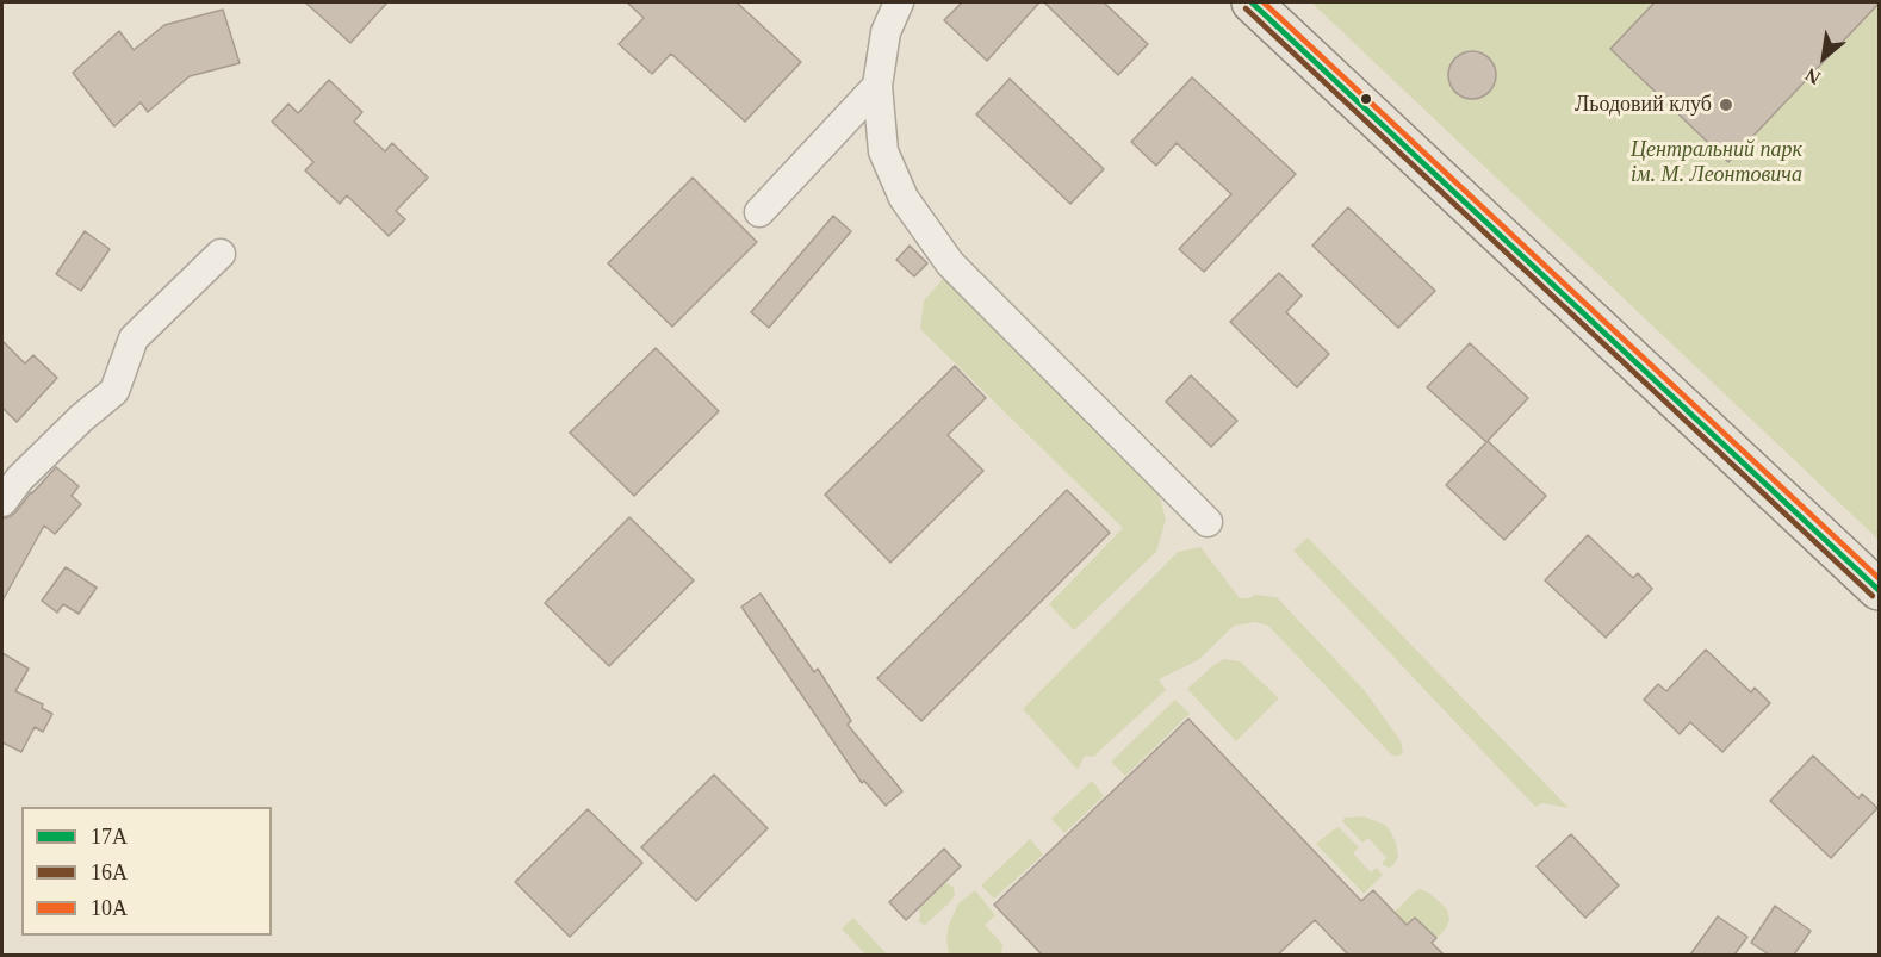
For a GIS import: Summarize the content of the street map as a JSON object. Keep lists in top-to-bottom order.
{
  "parks": ["Центральний парк ім. М. Леонтовича"],
  "places": ["Льодовий клуб"],
  "lines": ["transit line 17А", "transit line 10А", "transit line 16А"],
  "legend": ["17А", "16А", "10А"],
  "north": "bottom left"
}
